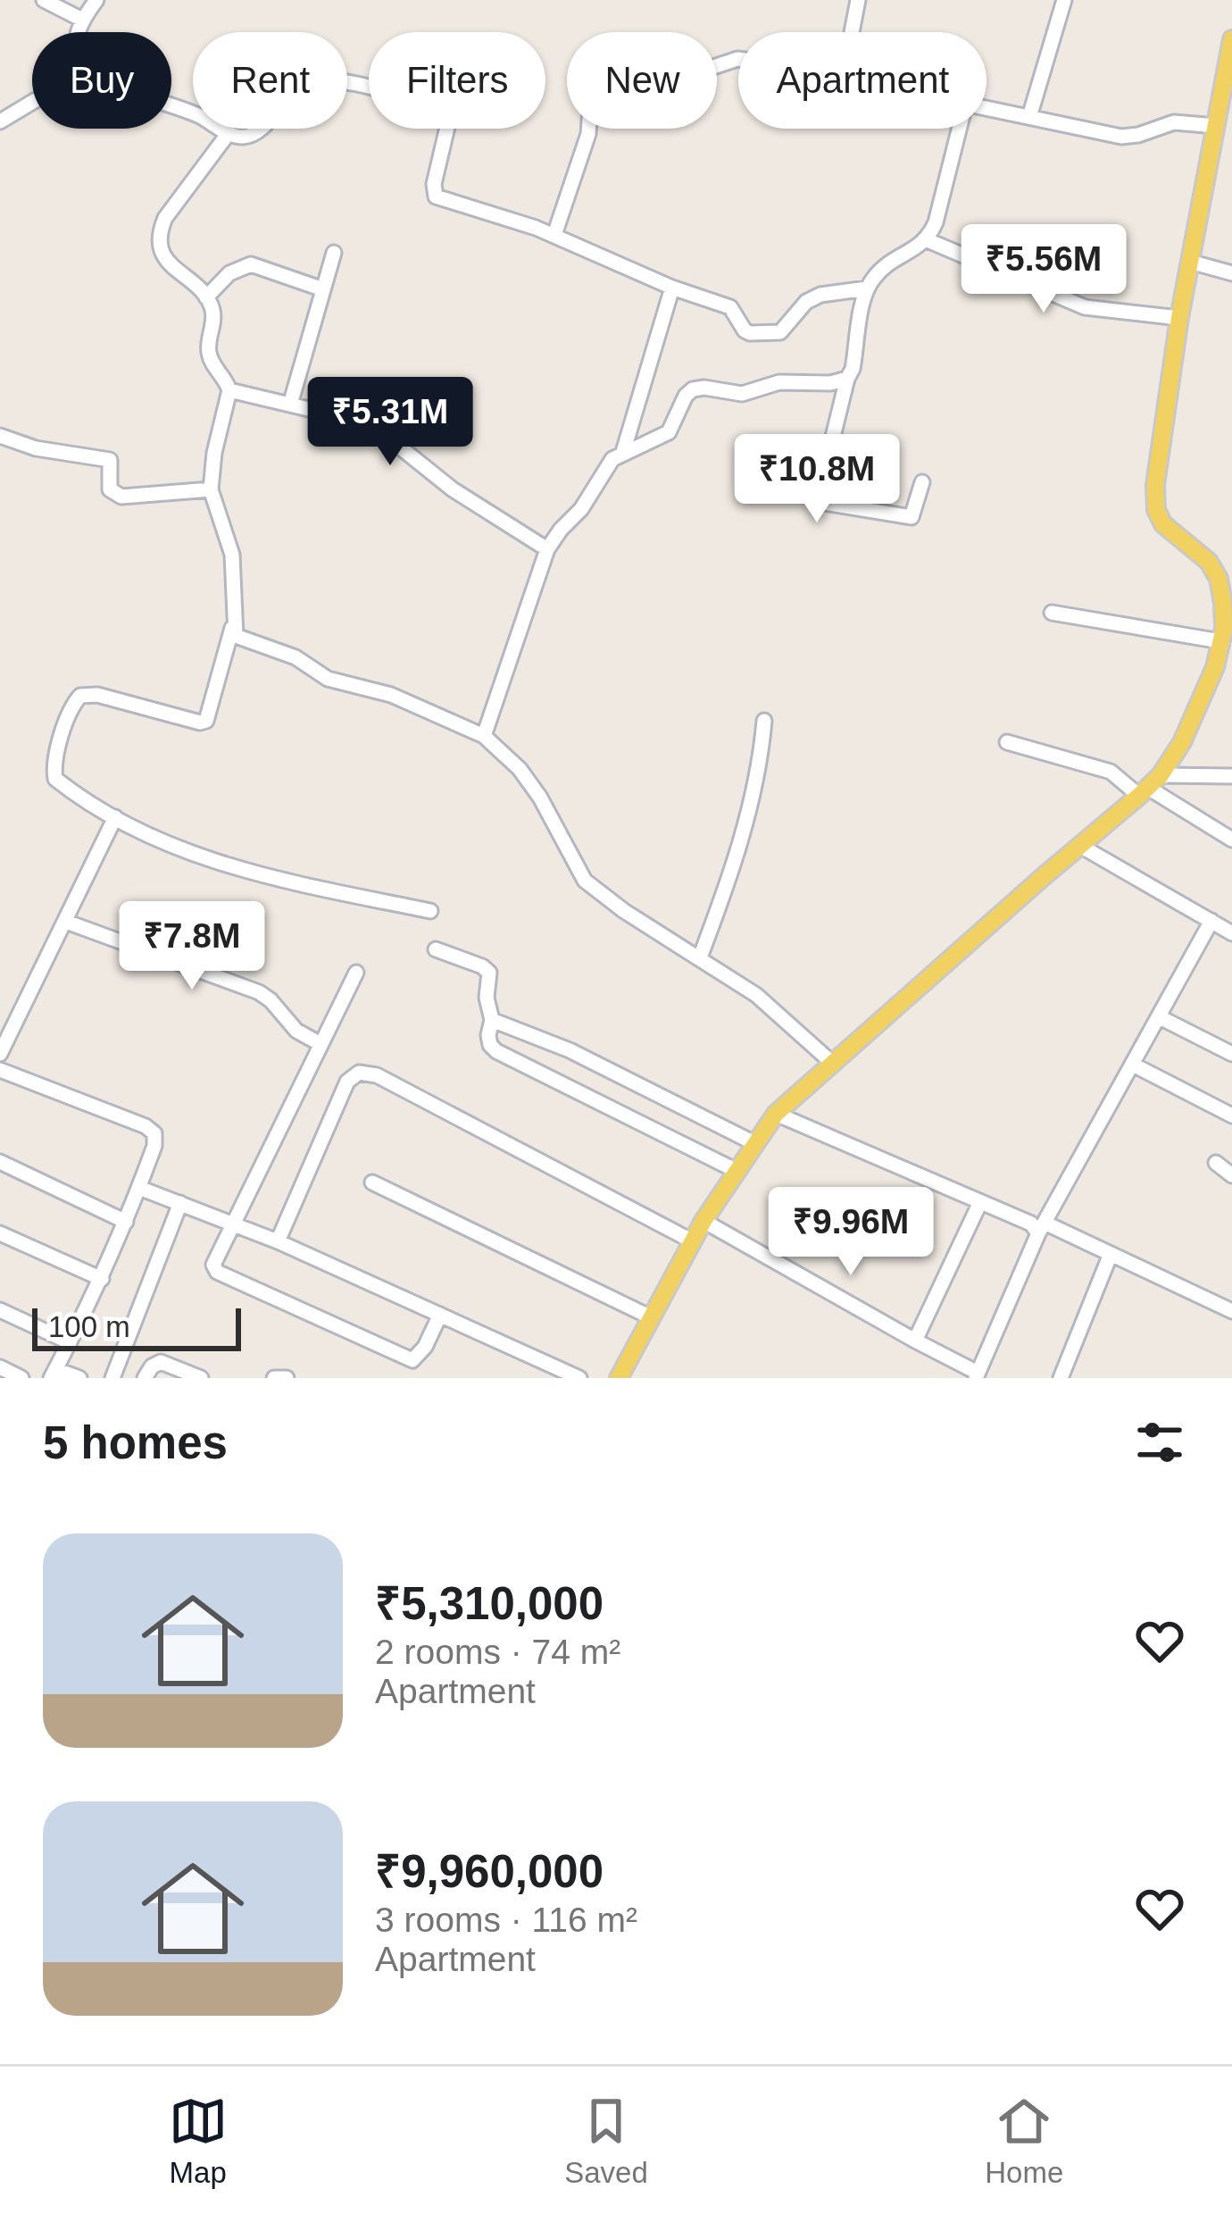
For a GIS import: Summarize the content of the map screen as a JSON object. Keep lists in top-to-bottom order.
{
  "scale_bar": "100 m",
  "page": {
    "chip": [
      "Buy",
      "Rent",
      "Filters",
      "New",
      "Apartment"
    ],
    "price": [
      "₹5.56M",
      "₹5.31M",
      "₹10.8M",
      "₹7.8M",
      "₹9.96M"
    ],
    "scale": "100 m",
    "heading": "5 homes",
    "list": [
      {
        "name": "₹5,310,000",
        "note": "2 rooms · 74 m² · Apartment"
      },
      {
        "name": "₹9,960,000",
        "note": "3 rooms · 116 m² · Apartment"
      }
    ],
    "tabs": ["Map", "Saved", "Home"]
  }
}
